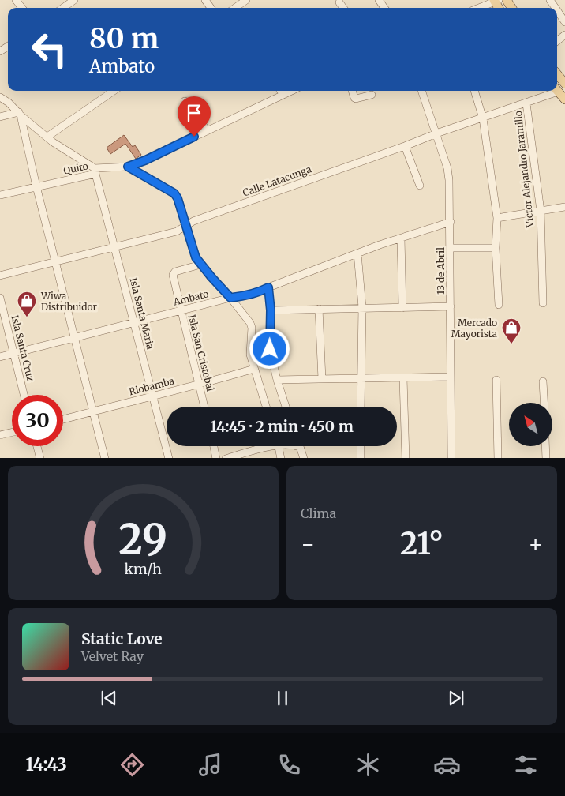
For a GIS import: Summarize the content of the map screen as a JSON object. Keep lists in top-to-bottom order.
{
  "streets": {
    "street": [
      "Quito",
      "Victor Alejandro Jaramillo",
      "Calle Latacunga",
      "13 de Abril",
      "Ambato",
      "Isla Santa Maria",
      "Isla Santa Cruz",
      "Isla San Cristobal",
      "Riobamba"
    ]
  },
  "crossings": [
    ["Quito", "Isla Santa Maria"],
    ["Victor Alejandro Jaramillo", "Calle Latacunga"],
    ["Calle Latacunga", "13 de Abril"],
    ["Calle Latacunga", "Isla Santa Maria"],
    ["13 de Abril", "Ambato"],
    ["Ambato", "Isla Santa Maria"],
    ["Ambato", "Isla Santa Cruz"],
    ["Ambato", "Isla San Cristobal"],
    ["Isla Santa Maria", "Riobamba"],
    ["Isla San Cristobal", "Riobamba"]
  ],
  "places": {
    "shop": ["Wiwa Distribuidor", "Mercado Mayorista"]
  },
  "north": "top left",
  "page": {
    "turn": ["80 m", "Ambato"],
    "limit": "30",
    "trip": "14:45 · 2 min · 450 m",
    "tile": "Clima",
    "heat": ["−", "21°", "+"],
    "song": ["Static Love", "Velvet Ray"],
    "tabs": "14:43",
    "gauge": ["29", "km/h"]
  }
}
